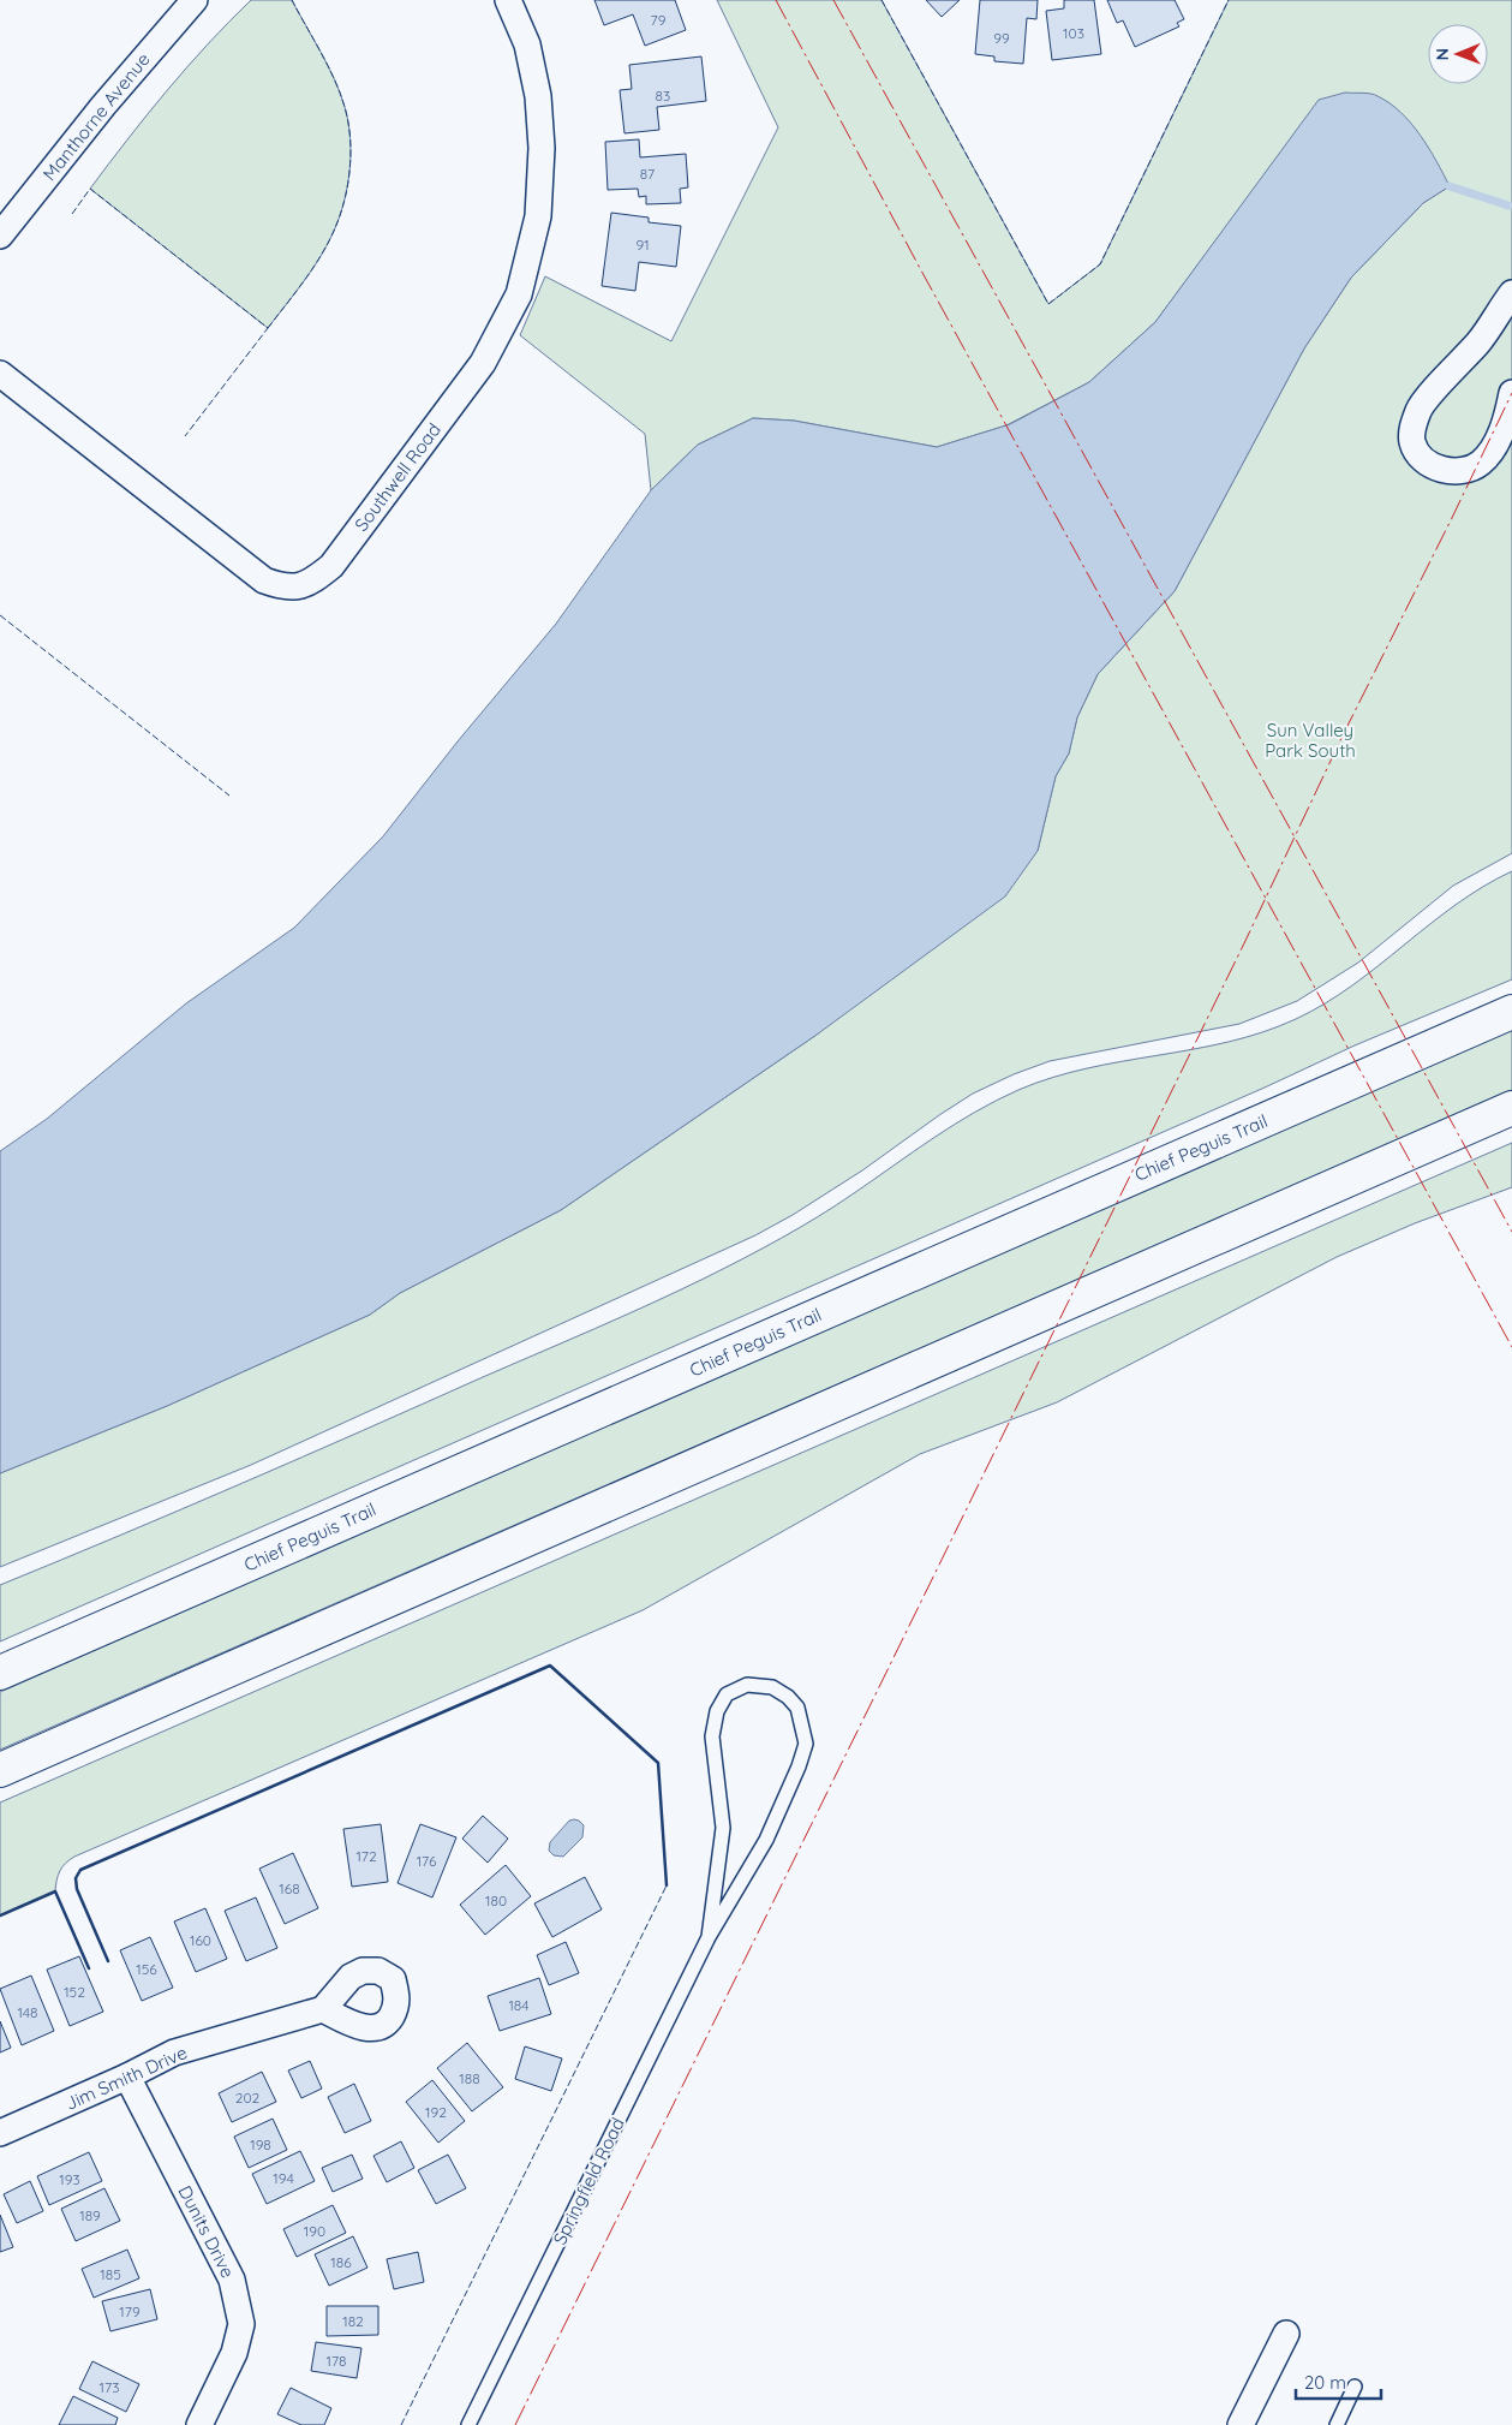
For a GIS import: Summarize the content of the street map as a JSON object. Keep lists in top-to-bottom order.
{
  "streets": {
    "main road": ["Chief Peguis Trail"],
    "street": [
      "Manthorne Avenue",
      "Southwell Road",
      "Jim Smith Drive",
      "Dunits Drive"
    ],
    "lane": ["Springfield Road"]
  },
  "crossings": [
    ["Jim Smith Drive", "Dunits Drive"]
  ],
  "parks": ["Sun Valley Park South"],
  "house_numbers": [
    "79",
    "103",
    "99",
    "83",
    "87",
    "91",
    "172",
    "176",
    "168",
    "180",
    "160",
    "156",
    "152",
    "184",
    "148",
    "188",
    "202",
    "192",
    "198",
    "194",
    "193",
    "189",
    "190",
    "186",
    "185",
    "179",
    "182",
    "178",
    "173"
  ],
  "scale_bar": "20 m",
  "north": "left"
}
